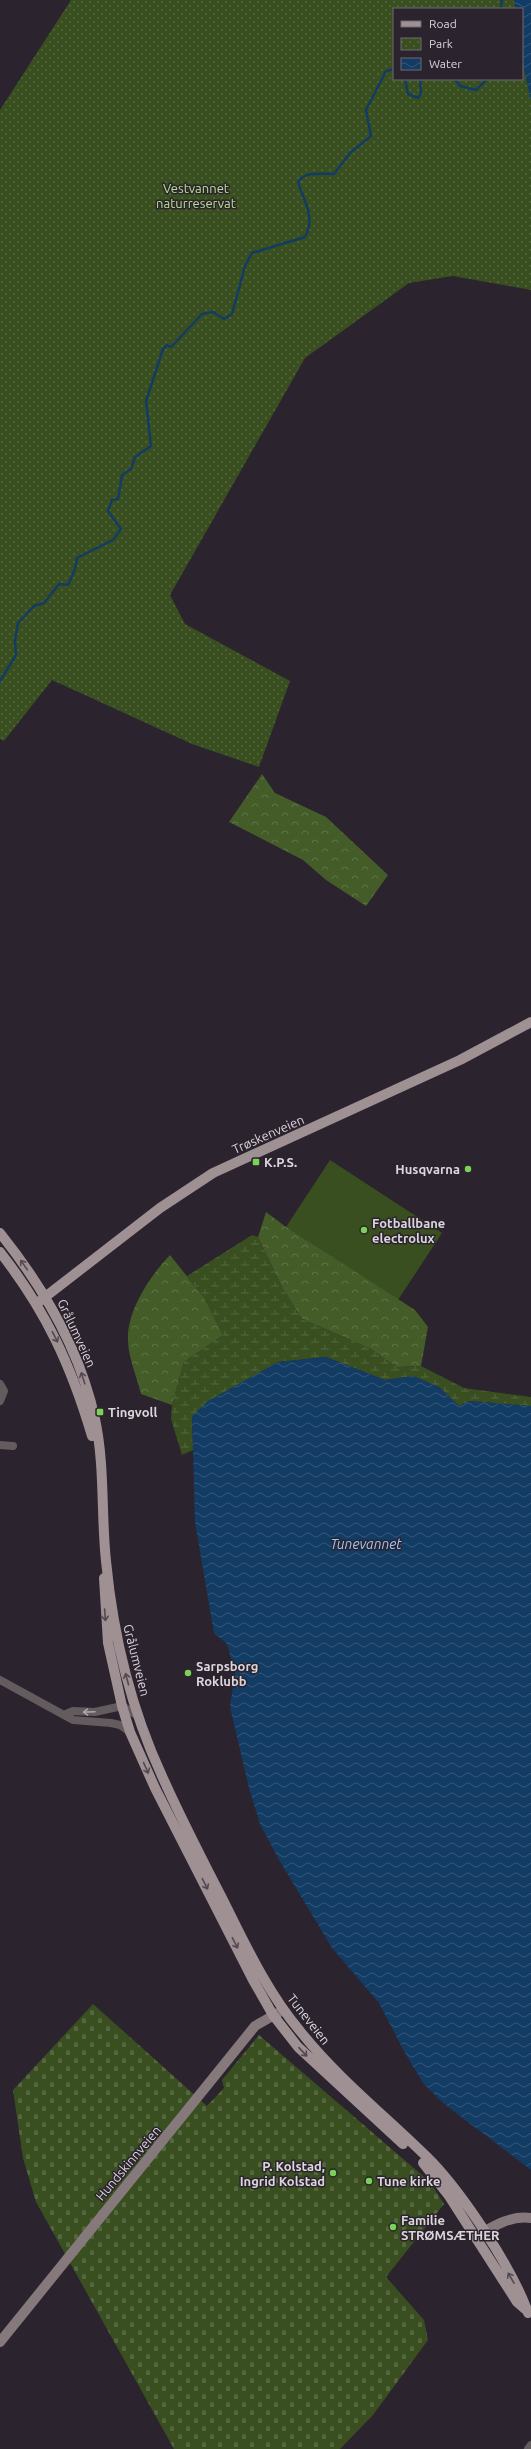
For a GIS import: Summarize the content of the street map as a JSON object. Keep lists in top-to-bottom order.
{
  "streets": {
    "main road": ["Trøskenveien", "Grålumveien", "Tuneveien"],
    "street": ["Hundskinnveien"]
  },
  "crossings": [
    ["Trøskenveien", "Grålumveien"],
    ["Grålumveien", "Tuneveien"],
    ["Tuneveien", "Hundskinnveien"]
  ],
  "water": ["Tunevannet"],
  "parks": ["Vestvannet naturreservat"],
  "places": {
    "transit": ["K.P.S.", "Tingvoll"],
    "other": [
      "Husqvarna",
      "Fotballbane electrolux",
      "Sarpsborg Roklubb",
      "P. Kolstad, Ingrid Kolstad",
      "Tune kirke",
      "Familie STRØMSÆTHER"
    ]
  },
  "legend": ["Road", "Park", "Water"]
}
